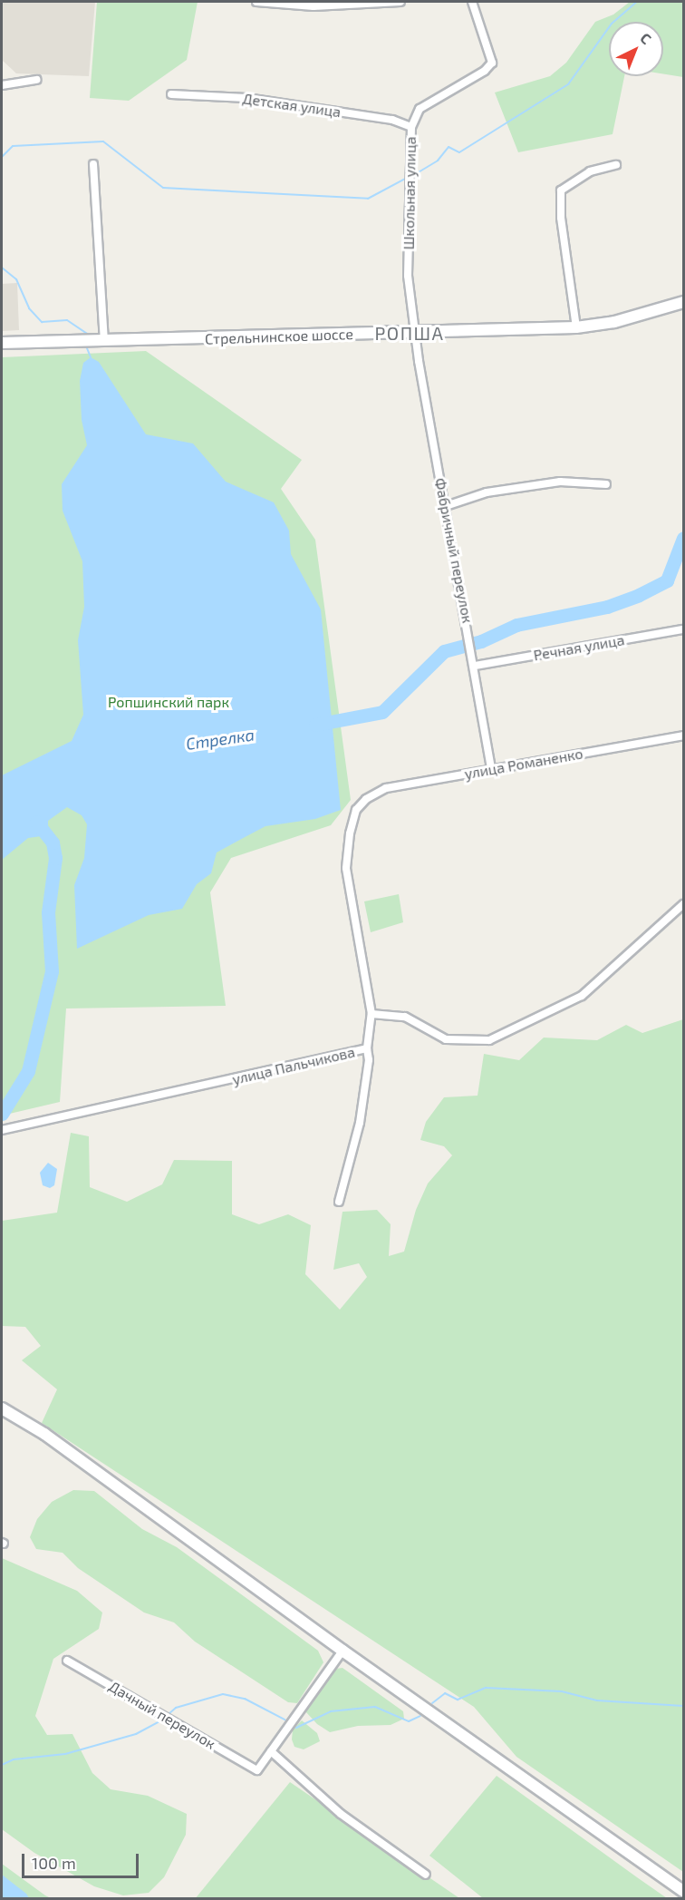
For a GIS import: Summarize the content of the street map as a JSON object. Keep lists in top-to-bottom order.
{
  "streets": {
    "main road": ["Стрельнинское шоссе"],
    "street": [
      "Детская улица",
      "Школьная улица",
      "Фабричный переулок",
      "Речная улица",
      "улица Романенко",
      "улица Пальчикова",
      "Дачный переулок"
    ]
  },
  "crossings": [
    ["Детская улица", "Школьная улица"],
    ["Школьная улица", "Стрельнинское шоссе"],
    ["Школьная улица", "Фабричный переулок"],
    ["Стрельнинское шоссе", "Фабричный переулок"],
    ["Фабричный переулок", "Речная улица"],
    ["Фабричный переулок", "улица Романенко"],
    ["улица Романенко", "улица Пальчикова"]
  ],
  "districts": ["РОПША"],
  "water": ["Стрелка"],
  "parks": ["Ропшинский парк"],
  "scale_bar": "100 m",
  "north": "top right"
}
